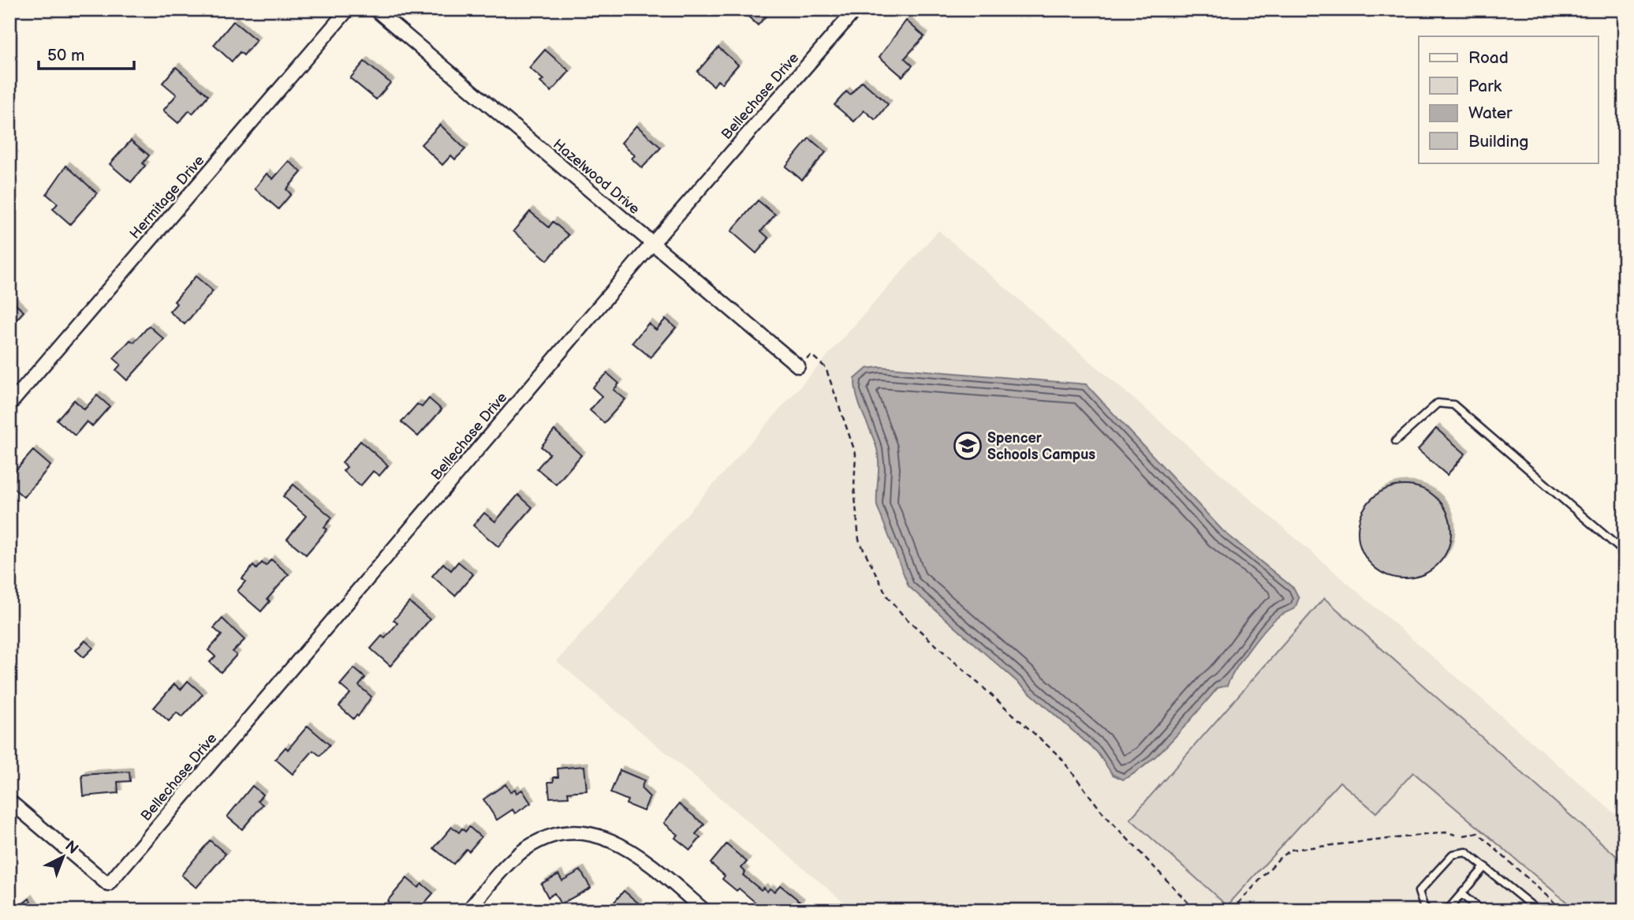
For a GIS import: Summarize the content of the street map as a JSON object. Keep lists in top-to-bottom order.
{
  "streets": {
    "street": ["Bellechase Drive", "Hazelwood Drive", "Hermitage Drive"]
  },
  "crossings": [
    ["Bellechase Drive", "Hazelwood Drive"]
  ],
  "places": {
    "school or university": ["Spencer Schools Campus"]
  },
  "legend": [
    "Road",
    "Park",
    "Water",
    "Building"
  ],
  "scale_bar": "50 m",
  "north": "top right"
}
